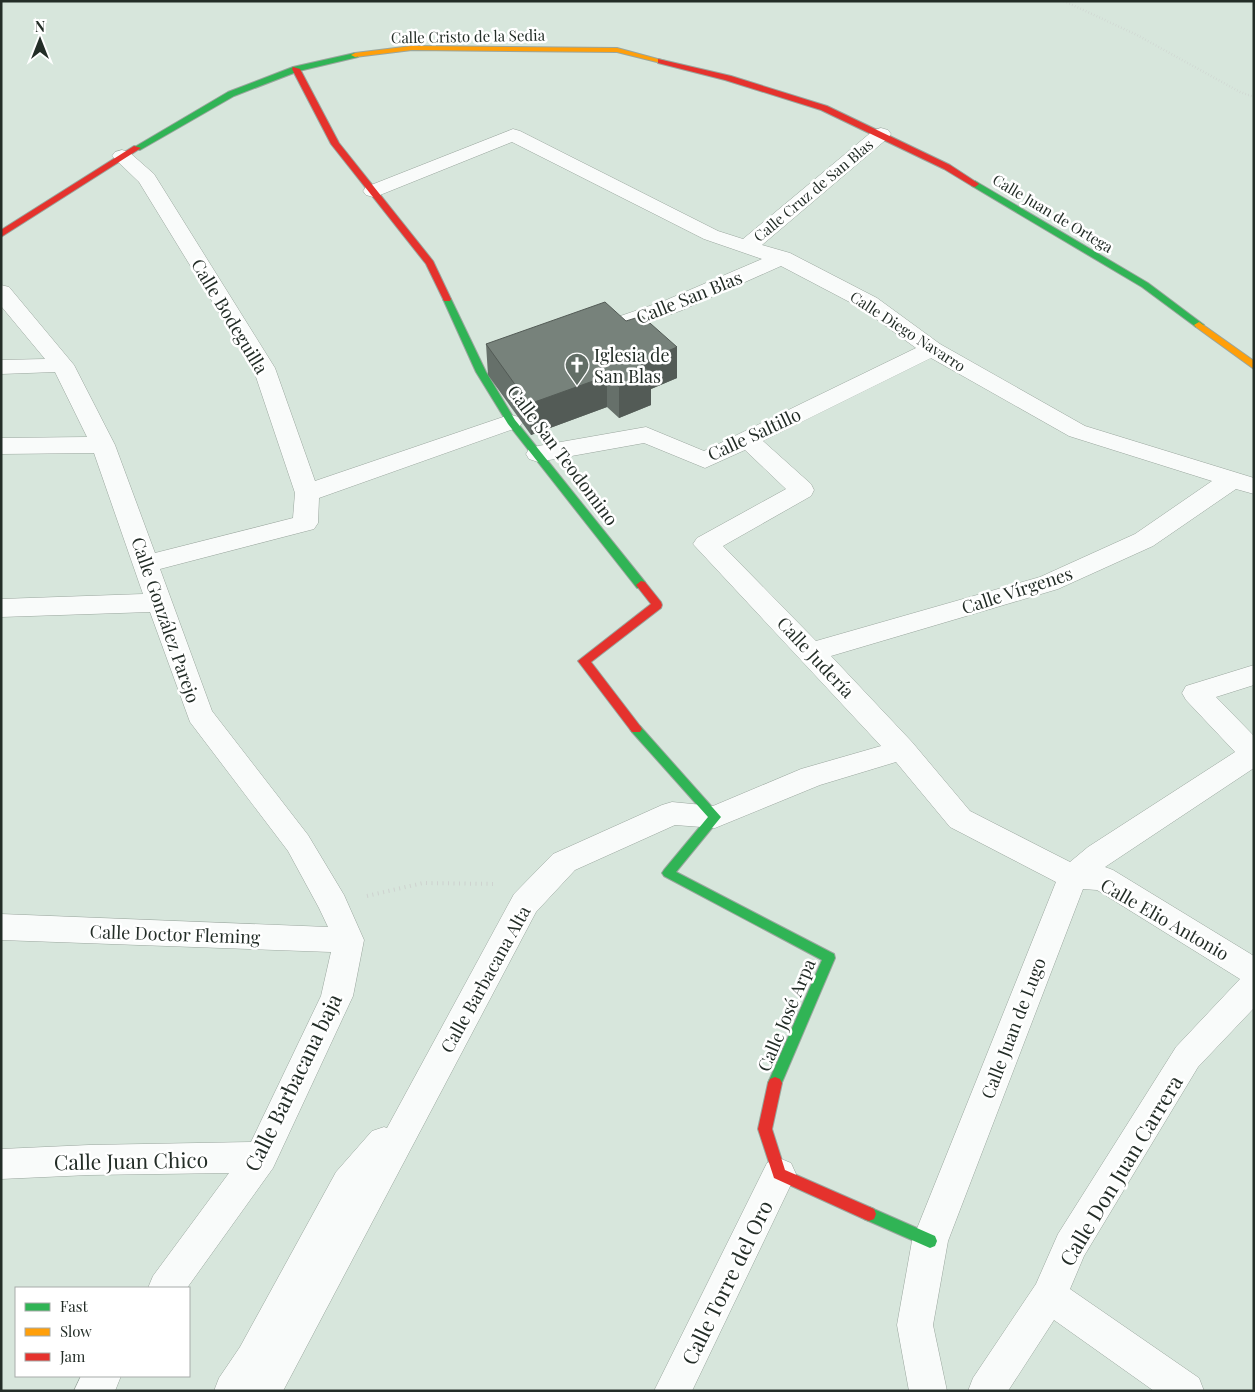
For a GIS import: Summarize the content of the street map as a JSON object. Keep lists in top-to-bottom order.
{
  "streets": {
    "street": [
      "Calle Cristo de la Sedia",
      "Calle Cruz de San Blas",
      "Calle Juan de Ortega",
      "Calle San Blas",
      "Calle Bodeguilla",
      "Calle Diego Navarro",
      "Calle Saltillo",
      "Calle San Teodomino",
      "Calle Vírgenes",
      "Calle González Parejo",
      "Calle Judería",
      "Calle Elio Antonio",
      "Calle Doctor Fleming",
      "Calle Barbacana Alta",
      "Calle José Arpa",
      "Calle Juan de Lugo",
      "Calle Barbacana baja",
      "Calle Juan Chico",
      "Calle Don Juan Carrera",
      "Calle Torre del Oro"
    ]
  },
  "crossings": [
    ["Calle Cristo de la Sedia", "Calle Juan de Ortega"],
    ["Calle Cristo de la Sedia", "Calle Bodeguilla"],
    ["Calle Cristo de la Sedia", "Calle San Teodomino"],
    ["Calle Cruz de San Blas", "Calle Juan de Ortega"],
    ["Calle Cruz de San Blas", "Calle Diego Navarro"],
    ["Calle San Blas", "Calle Diego Navarro"],
    ["Calle Bodeguilla", "Calle González Parejo"],
    ["Calle Diego Navarro", "Calle Saltillo"],
    ["Calle Diego Navarro", "Calle San Teodomino"],
    ["Calle Diego Navarro", "Calle Vírgenes"],
    ["Calle Saltillo", "Calle San Teodomino"],
    ["Calle Saltillo", "Calle Judería"],
    ["Calle San Teodomino", "Calle Barbacana Alta"],
    ["Calle San Teodomino", "Calle José Arpa"],
    ["Calle Vírgenes", "Calle Judería"],
    ["Calle González Parejo", "Calle Doctor Fleming"],
    ["Calle González Parejo", "Calle Barbacana baja"],
    ["Calle Judería", "Calle Elio Antonio"],
    ["Calle Judería", "Calle Barbacana Alta"],
    ["Calle Judería", "Calle Juan de Lugo"],
    ["Calle Elio Antonio", "Calle Juan de Lugo"],
    ["Calle Doctor Fleming", "Calle Barbacana baja"],
    ["Calle Barbacana Alta", "Calle José Arpa"],
    ["Calle José Arpa", "Calle Torre del Oro"],
    ["Calle Barbacana baja", "Calle Juan Chico"]
  ],
  "places": {
    "church": ["Iglesia de San Blas"]
  },
  "legend": ["Fast", "Slow", "Jam"],
  "north": "top"
}
